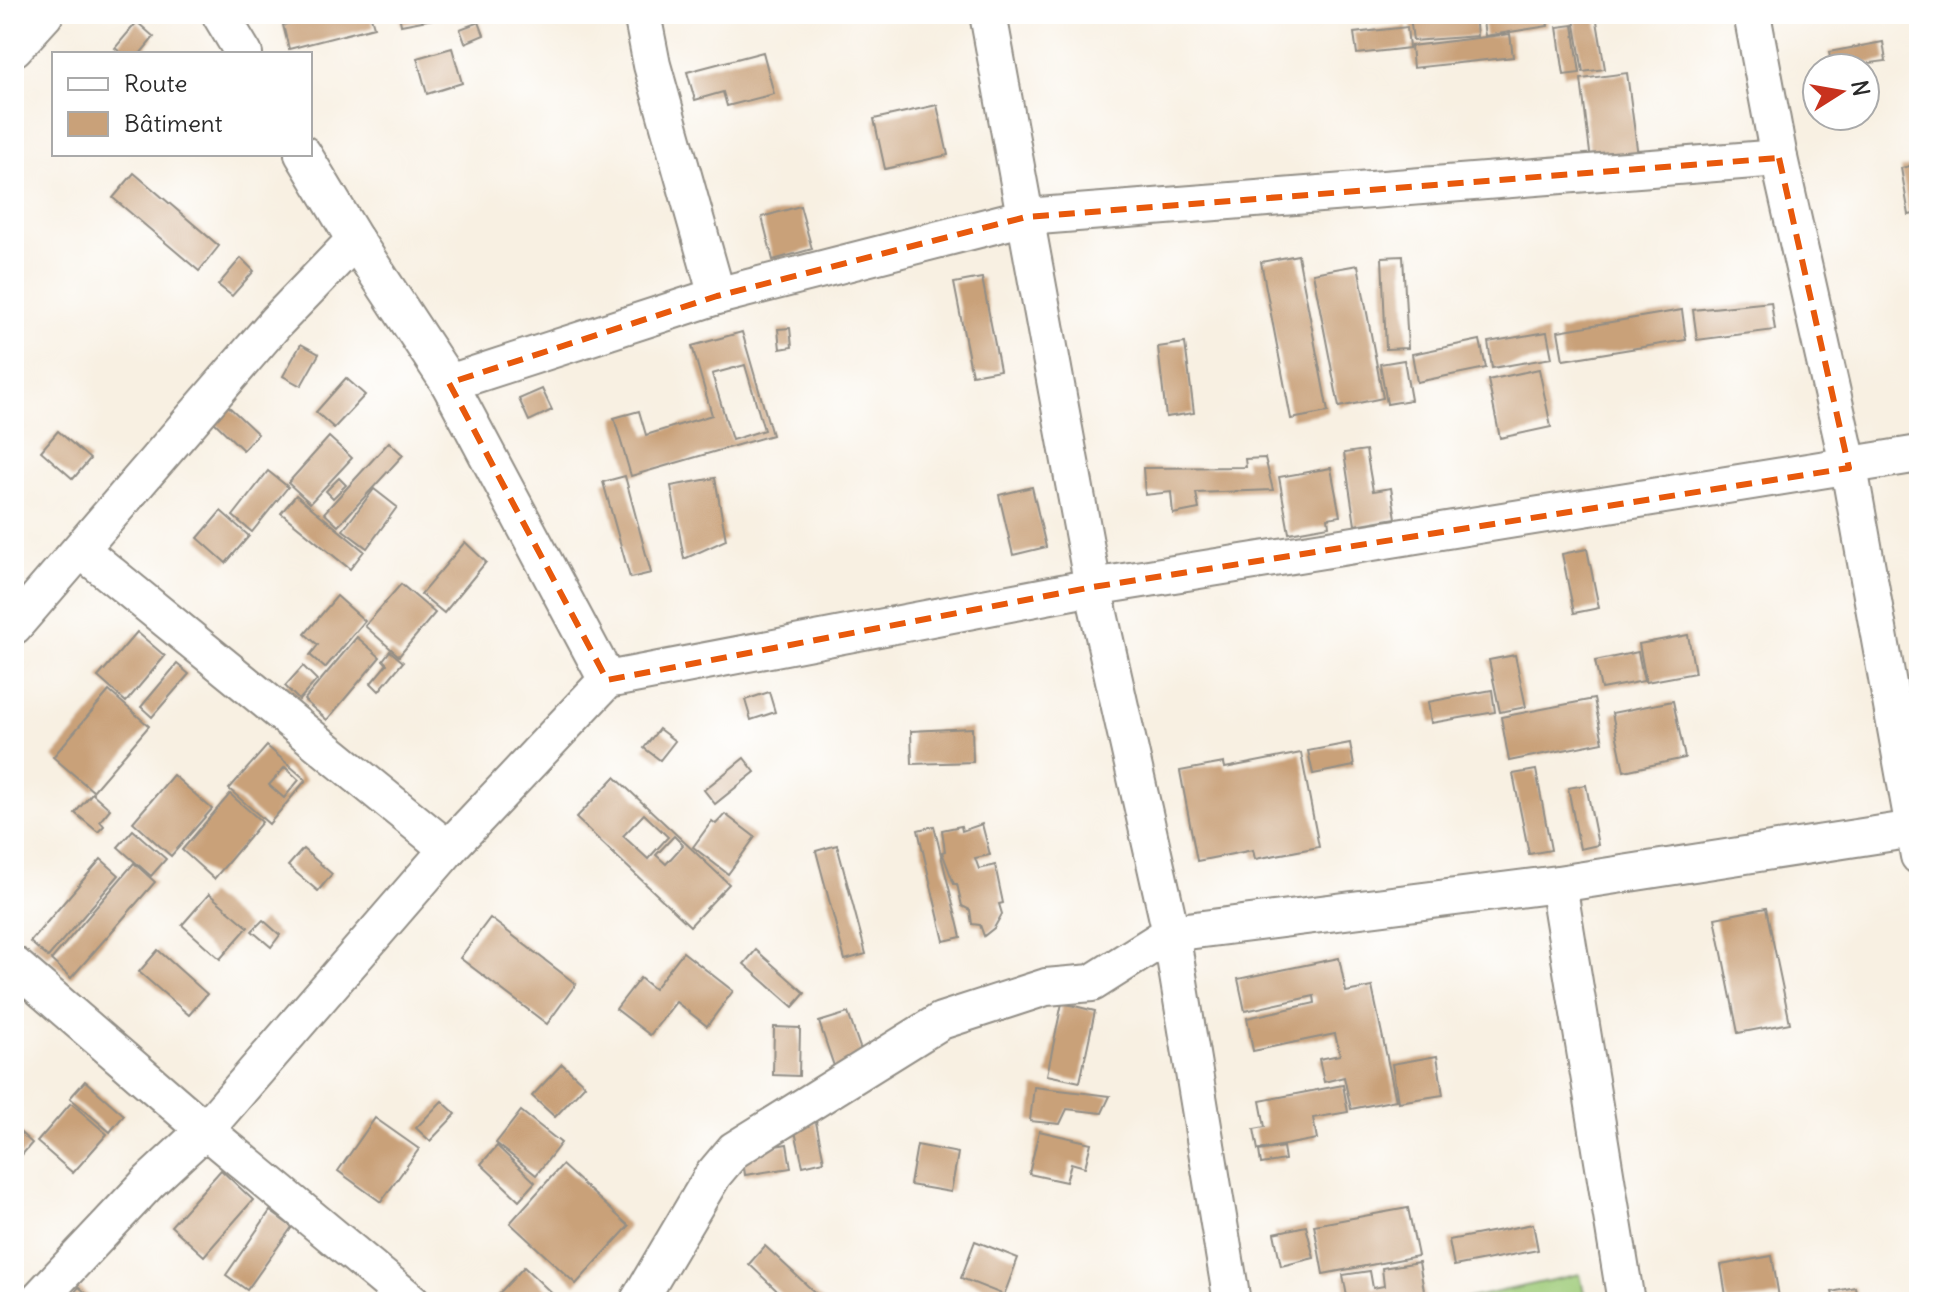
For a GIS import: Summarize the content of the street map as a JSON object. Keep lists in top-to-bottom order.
{
  "legend": ["Route", "Bâtiment"],
  "north": "right"
}
